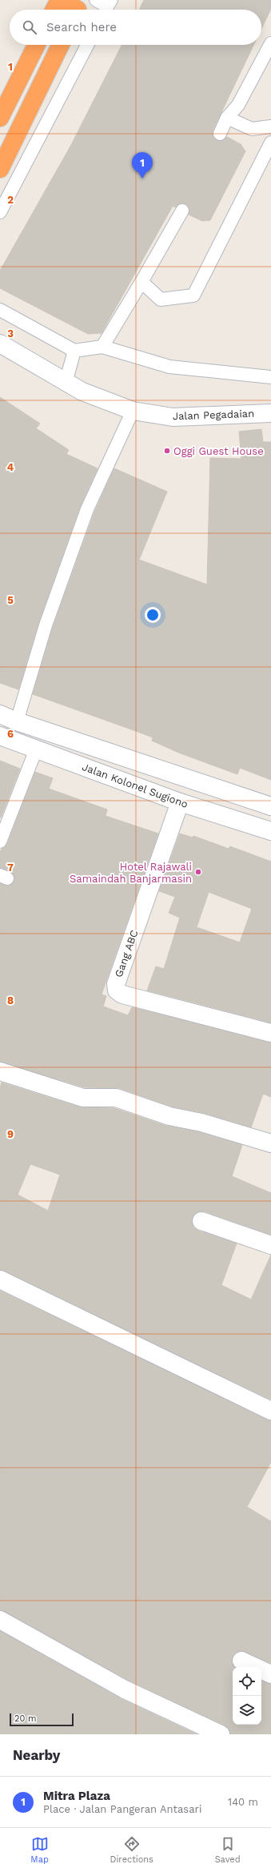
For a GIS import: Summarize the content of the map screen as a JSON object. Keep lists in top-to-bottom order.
{
  "streets": {
    "street": ["Jalan Pegadaian", "Jalan Kolonel Sugiono", "Gang ABC"]
  },
  "crossings": [
    ["Jalan Kolonel Sugiono", "Gang ABC"]
  ],
  "places": ["Oggi Guest House", "Hotel Rajawali Samaindah Banjarmasin"],
  "scale_bar": "20 m",
  "page": {
    "search": "Search here",
    "pins": "1",
    "scale": "20 m",
    "heading": "Nearby",
    "list": [
      {
        "mark": "1",
        "name": "Mitra Plaza",
        "note": "Place · Jalan Pangeran Antasari",
        "value": "140 m"
      }
    ],
    "nav": ["Map", "Directions", "Saved"]
  },
  "grid": {
    "rows": [
      "1",
      "2",
      "3",
      "4",
      "5",
      "6",
      "7",
      "8",
      "9"
    ]
  }
}
